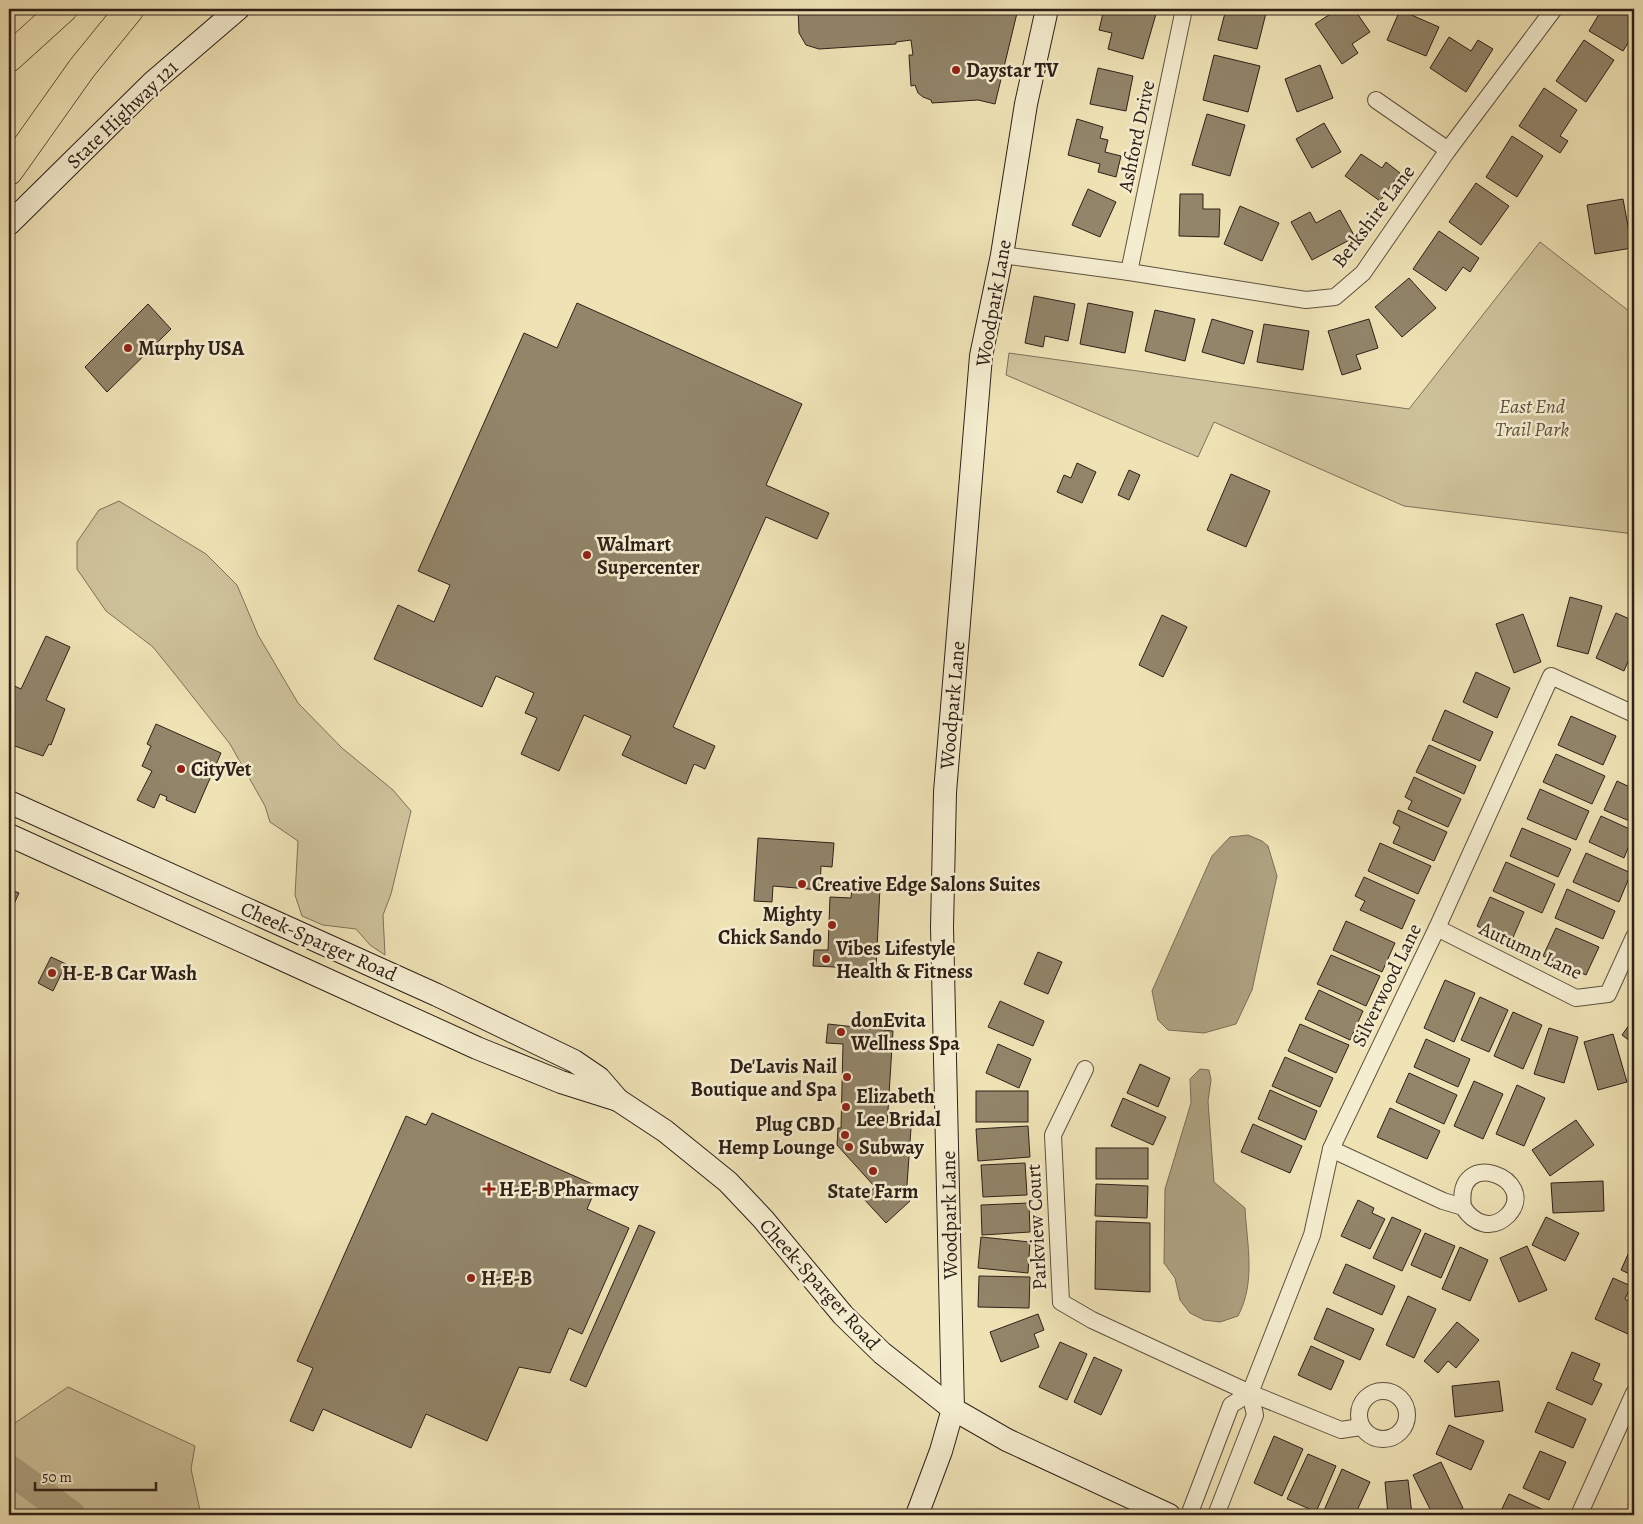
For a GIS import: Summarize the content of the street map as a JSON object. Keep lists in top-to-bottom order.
{
  "streets": {
    "main road": ["State Highway 121", "Woodpark Lane", "Cheek-Sparger Road"],
    "street": [
      "Ashford Drive",
      "Berkshire Lane",
      "Autumn Lane",
      "Silverwood Lane",
      "Parkview Court"
    ]
  },
  "crossings": [
    ["Ashford Drive", "Berkshire Lane"],
    ["Berkshire Lane", "Woodpark Lane"],
    ["Woodpark Lane", "Cheek-Sparger Road"],
    ["Autumn Lane", "Silverwood Lane"],
    ["Silverwood Lane", "Parkview Court"]
  ],
  "parks": ["East End Trail Park"],
  "places": {
    "other": [
      "Daystar TV",
      "Murphy USA",
      "Walmart Supercenter",
      "CityVet",
      "Creative Edge Salons Suites",
      "Mighty Chick Sando",
      "Vibes Lifestyle Health & Fitness",
      "H-E-B Car Wash",
      "donEvita Wellness Spa",
      "De'Lavis Nail Boutique and Spa",
      "Elizabeth Lee Bridal",
      "Plug CBD Hemp Lounge",
      "Subway",
      "State Farm",
      "H-E-B"
    ],
    "health": ["H-E-B Pharmacy"]
  },
  "scale_bar": "50 m"
}
